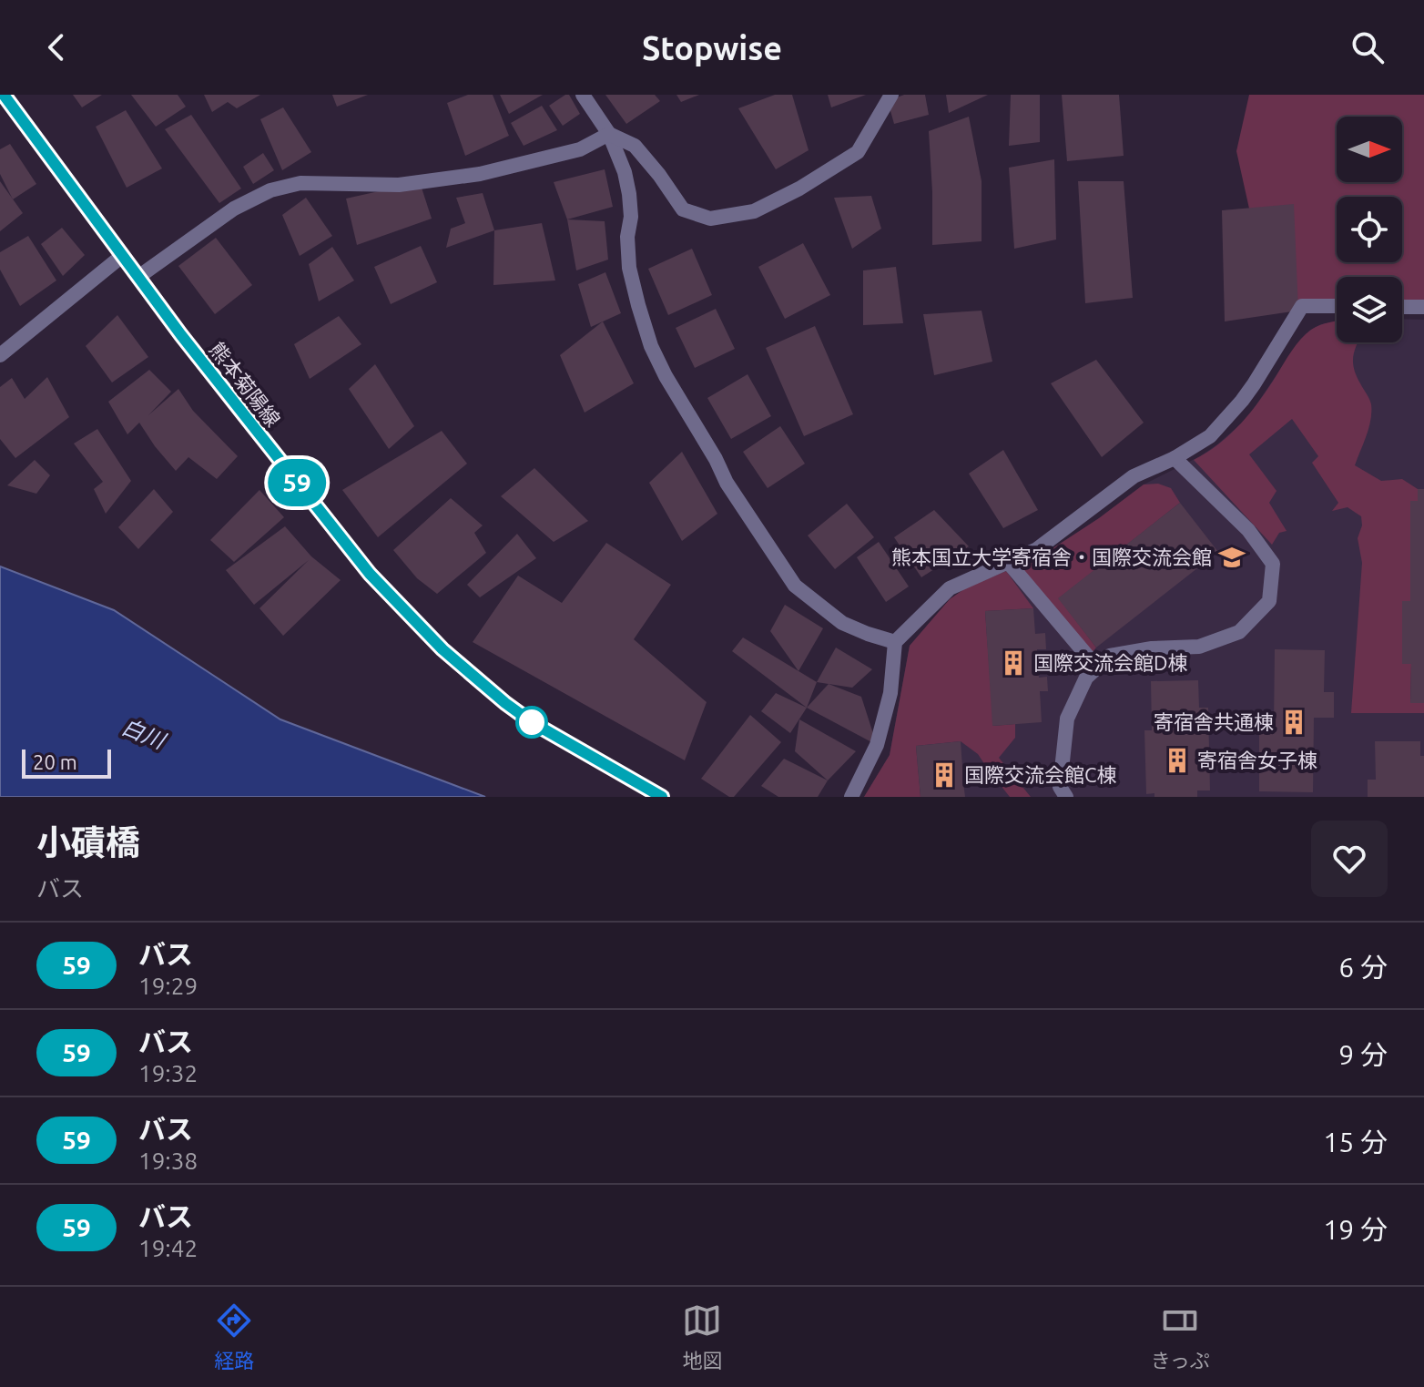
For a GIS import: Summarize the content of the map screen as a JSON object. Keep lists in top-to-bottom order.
{
  "streets": {
    "main road": ["熊本菊陽線"]
  },
  "water": ["白川"],
  "places": {
    "school or university": ["熊本国立大学寄宿舎・国際交流会館"],
    "building": [
      "国際交流会館D棟",
      "寄宿舎共通棟",
      "寄宿舎女子棟",
      "国際交流会館C棟"
    ]
  },
  "lines": ["bus line 59"],
  "scale_bar": "20 m",
  "north": "right",
  "page": {
    "header": "Stopwise",
    "on_map": "59",
    "scale": "20 m",
    "heading": ["小磧橋", "バス"],
    "list": [
      {
        "mark": "59",
        "name": "バス",
        "note": "19:29",
        "value": "6 分"
      },
      {
        "mark": "59",
        "name": "バス",
        "note": "19:32",
        "value": "9 分"
      },
      {
        "mark": "59",
        "name": "バス",
        "note": "19:38",
        "value": "15 分"
      },
      {
        "mark": "59",
        "name": "バス",
        "note": "19:42",
        "value": "19 分"
      }
    ],
    "tabs": ["経路", "地図", "きっぷ"]
  }
}
